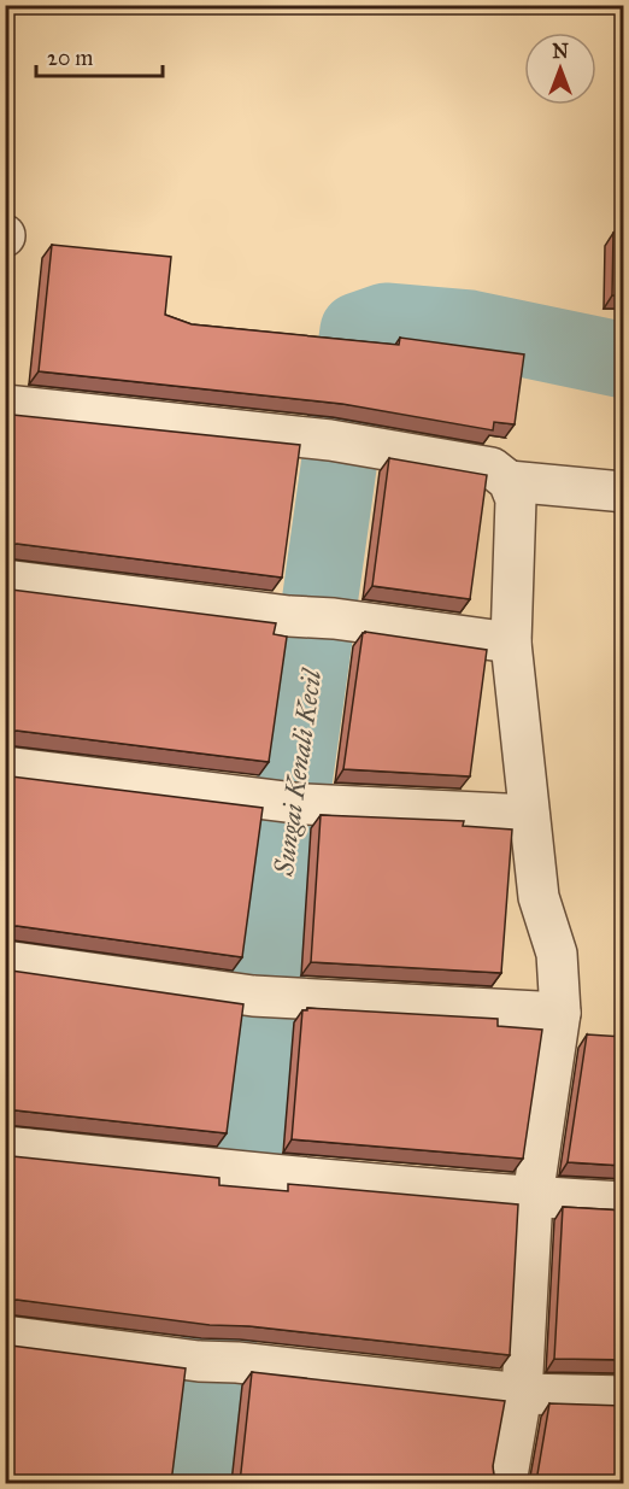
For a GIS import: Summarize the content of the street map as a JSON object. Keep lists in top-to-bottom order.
{
  "water": ["Sungai Kenali Kecil"],
  "scale_bar": "20 m",
  "north": "top"
}
